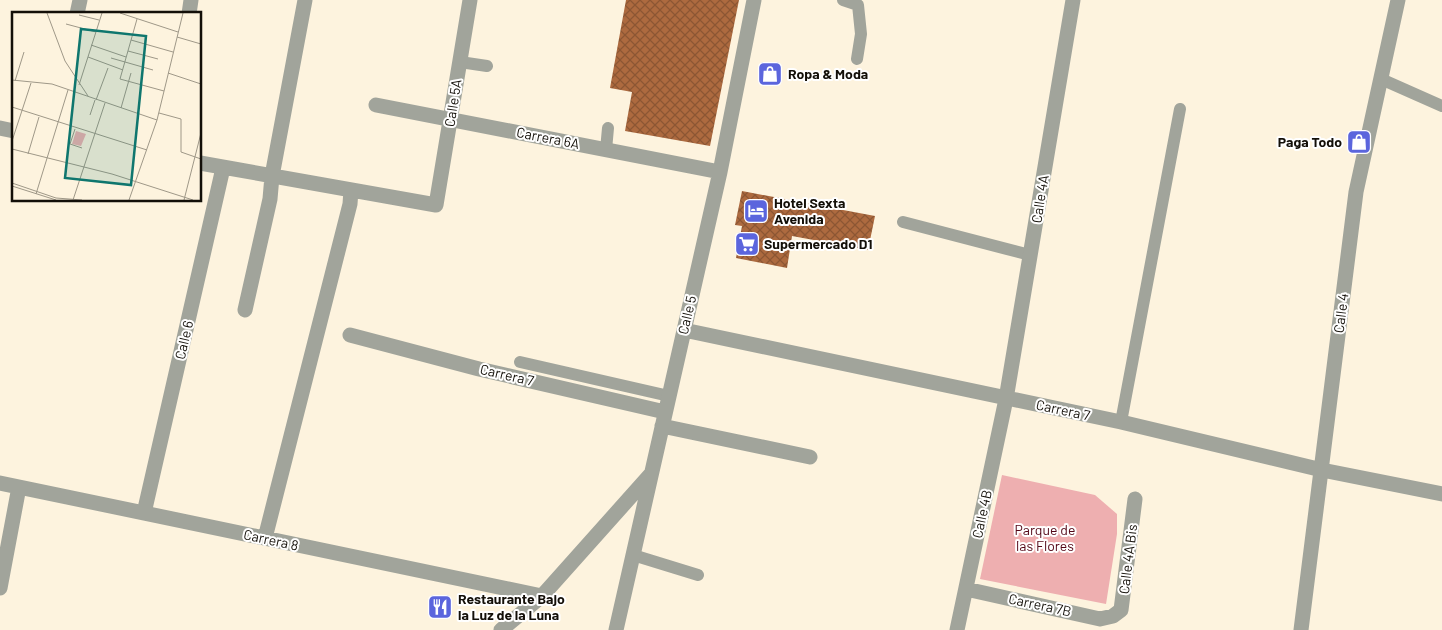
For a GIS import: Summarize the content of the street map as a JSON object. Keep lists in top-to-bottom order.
{
  "streets": {
    "street": [
      "Calle 5A",
      "Carrera 6A",
      "Calle 4A",
      "Calle 4",
      "Calle 5",
      "Calle 6",
      "Carrera 7",
      "Calle 4B",
      "Carrera 8",
      "Calle 4A Bis",
      "Carrera 7B"
    ]
  },
  "crossings": [
    ["Calle 5A", "Carrera 6A"],
    ["Carrera 6A", "Calle 5"],
    ["Calle 4A", "Carrera 7"],
    ["Calle 4A", "Calle 4B"],
    ["Calle 4", "Carrera 7"],
    ["Calle 5", "Carrera 7"],
    ["Calle 6", "Carrera 8"],
    ["Carrera 7", "Calle 4B"],
    ["Calle 4B", "Carrera 7B"],
    ["Calle 4A Bis", "Carrera 7B"]
  ],
  "parks": ["Parque de las Flores"],
  "places": {
    "shop": ["Ropa & Moda", "Paga Todo"],
    "hotel": ["Hotel Sexta Avenida"],
    "supermarket": ["Supermercado D1"],
    "restaurant": ["Restaurante Bajo la Luz de la Luna"]
  }
}
